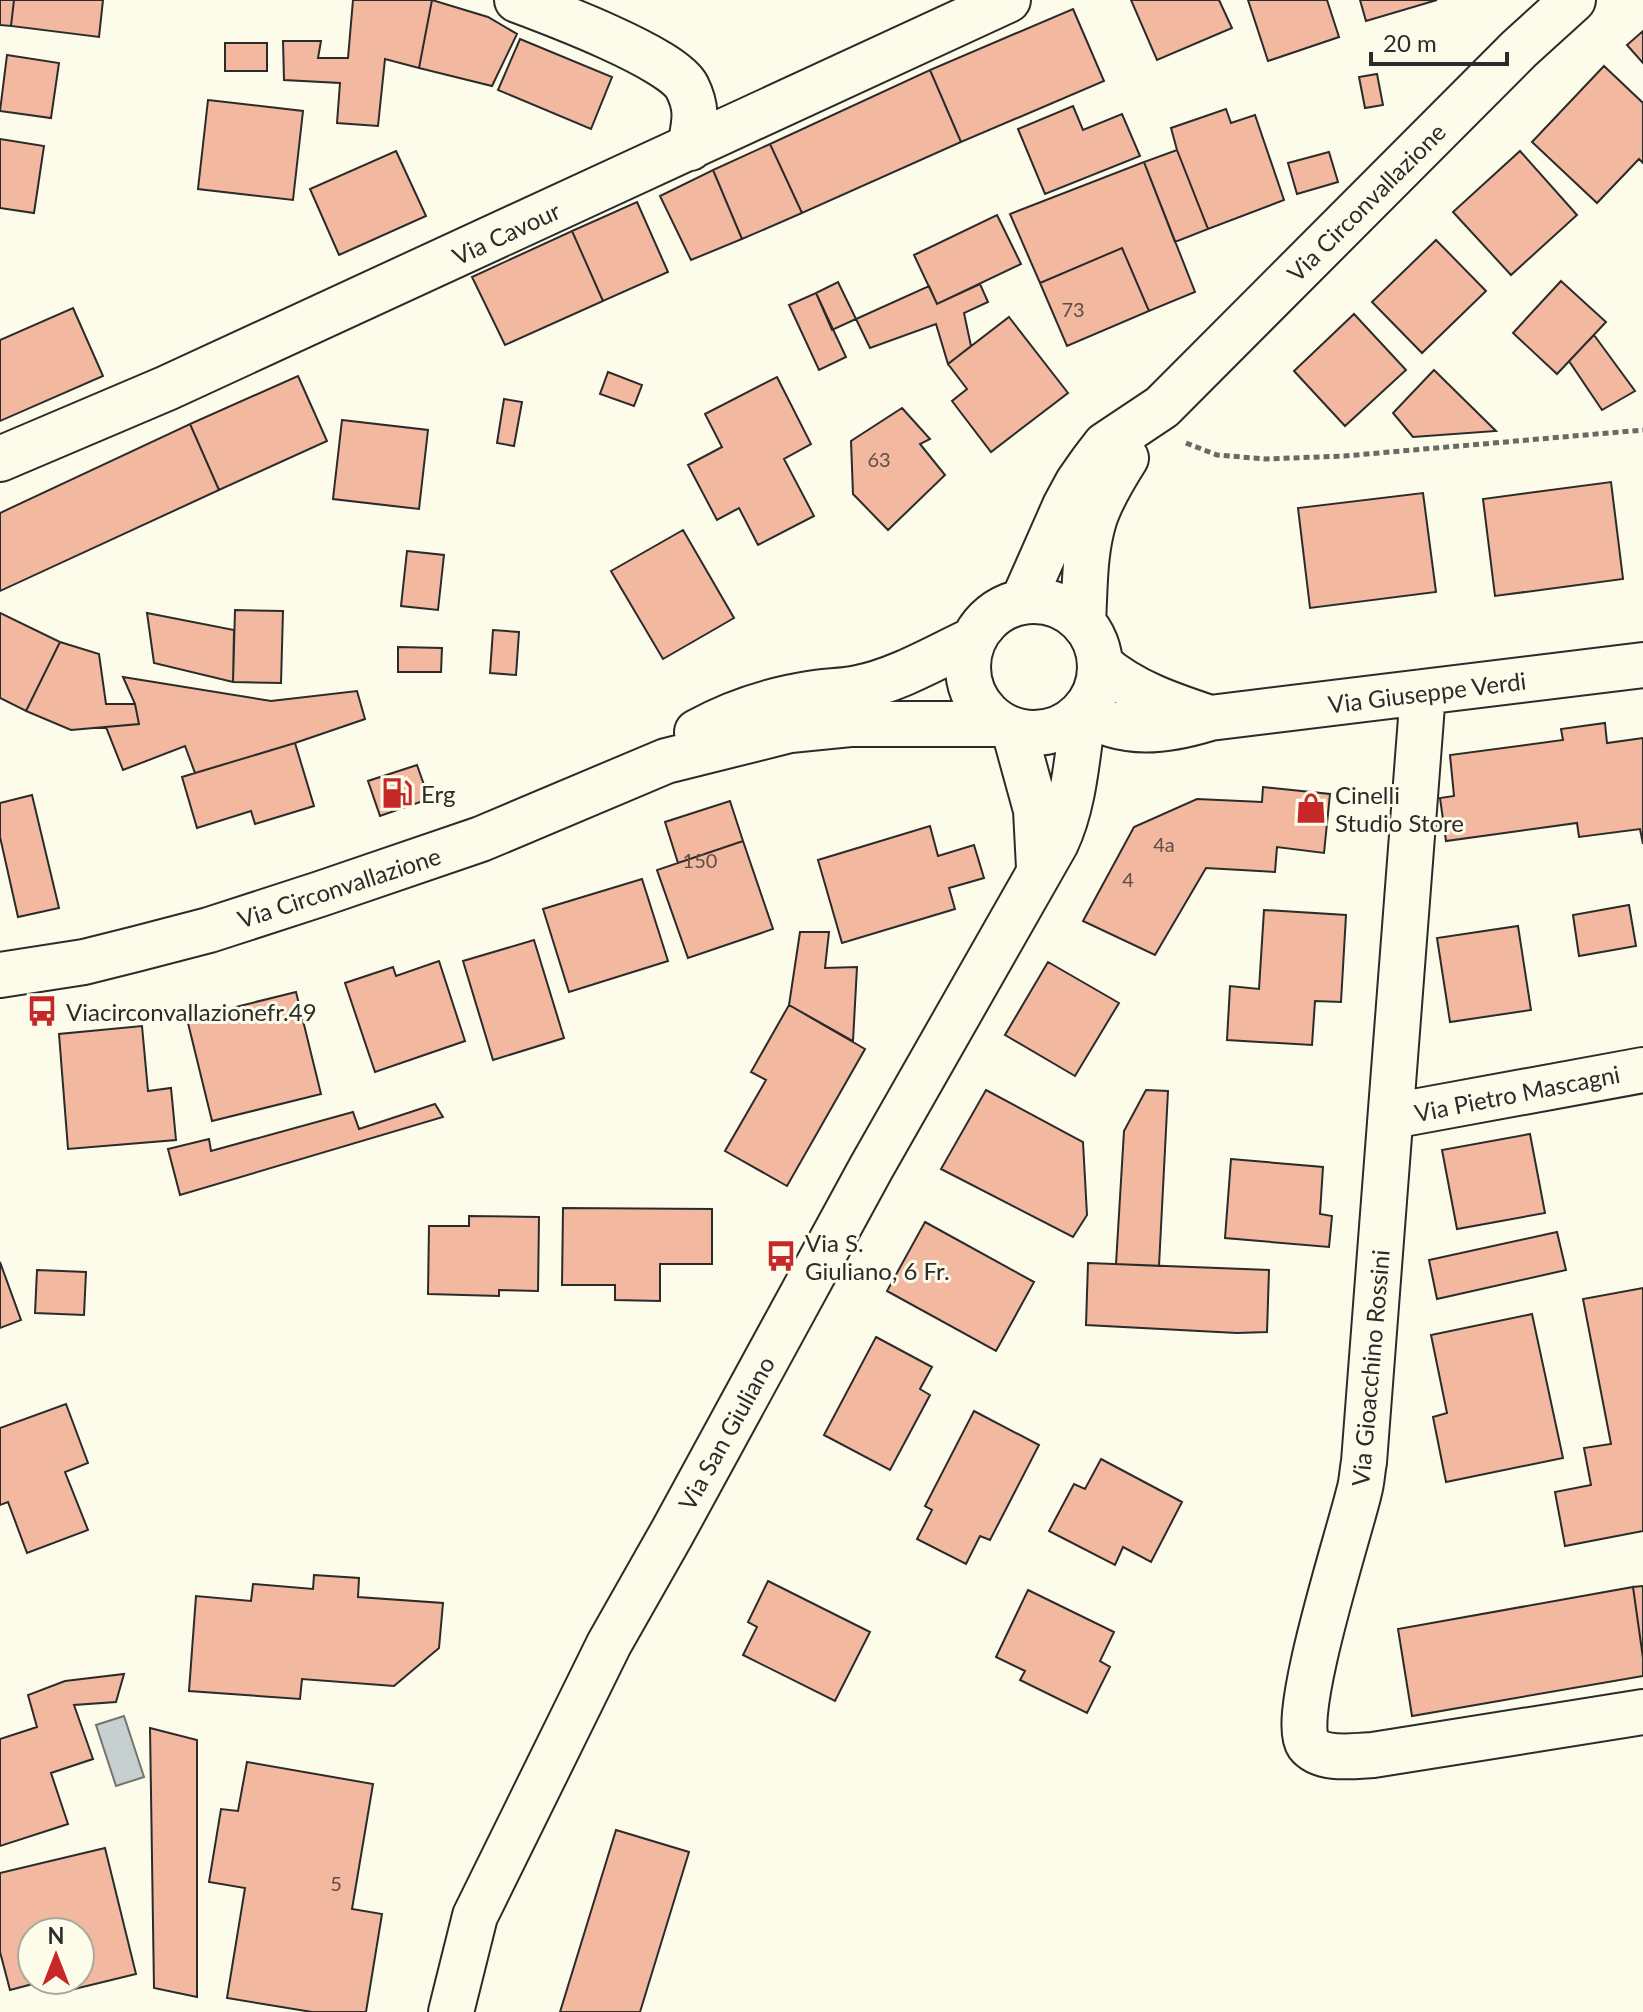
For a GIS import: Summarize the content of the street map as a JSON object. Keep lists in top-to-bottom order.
{
  "streets": {
    "main road": [
      "Via Circonvallazione",
      "Via Cavour",
      "Via Giuseppe Verdi",
      "Via Pietro Mascagni",
      "Via Gioacchino Rossini",
      "Via San Giuliano"
    ]
  },
  "crossings": [
    ["Via Circonvallazione", "Via Giuseppe Verdi"],
    ["Via Circonvallazione", "Via San Giuliano"],
    ["Via Giuseppe Verdi", "Via Gioacchino Rossini"],
    ["Via Giuseppe Verdi", "Via San Giuliano"],
    ["Via Pietro Mascagni", "Via Gioacchino Rossini"]
  ],
  "places": {
    "fuel station": ["Erg"],
    "shop": ["Cinelli Studio Store"],
    "bus stop": ["Viacirconvallazionefr.49", "Via S. Giuliano, 6 Fr."]
  },
  "house_numbers": [
    "73",
    "63",
    "4a",
    "150",
    "4",
    "5"
  ],
  "scale_bar": "20 m",
  "north": "top"
}
